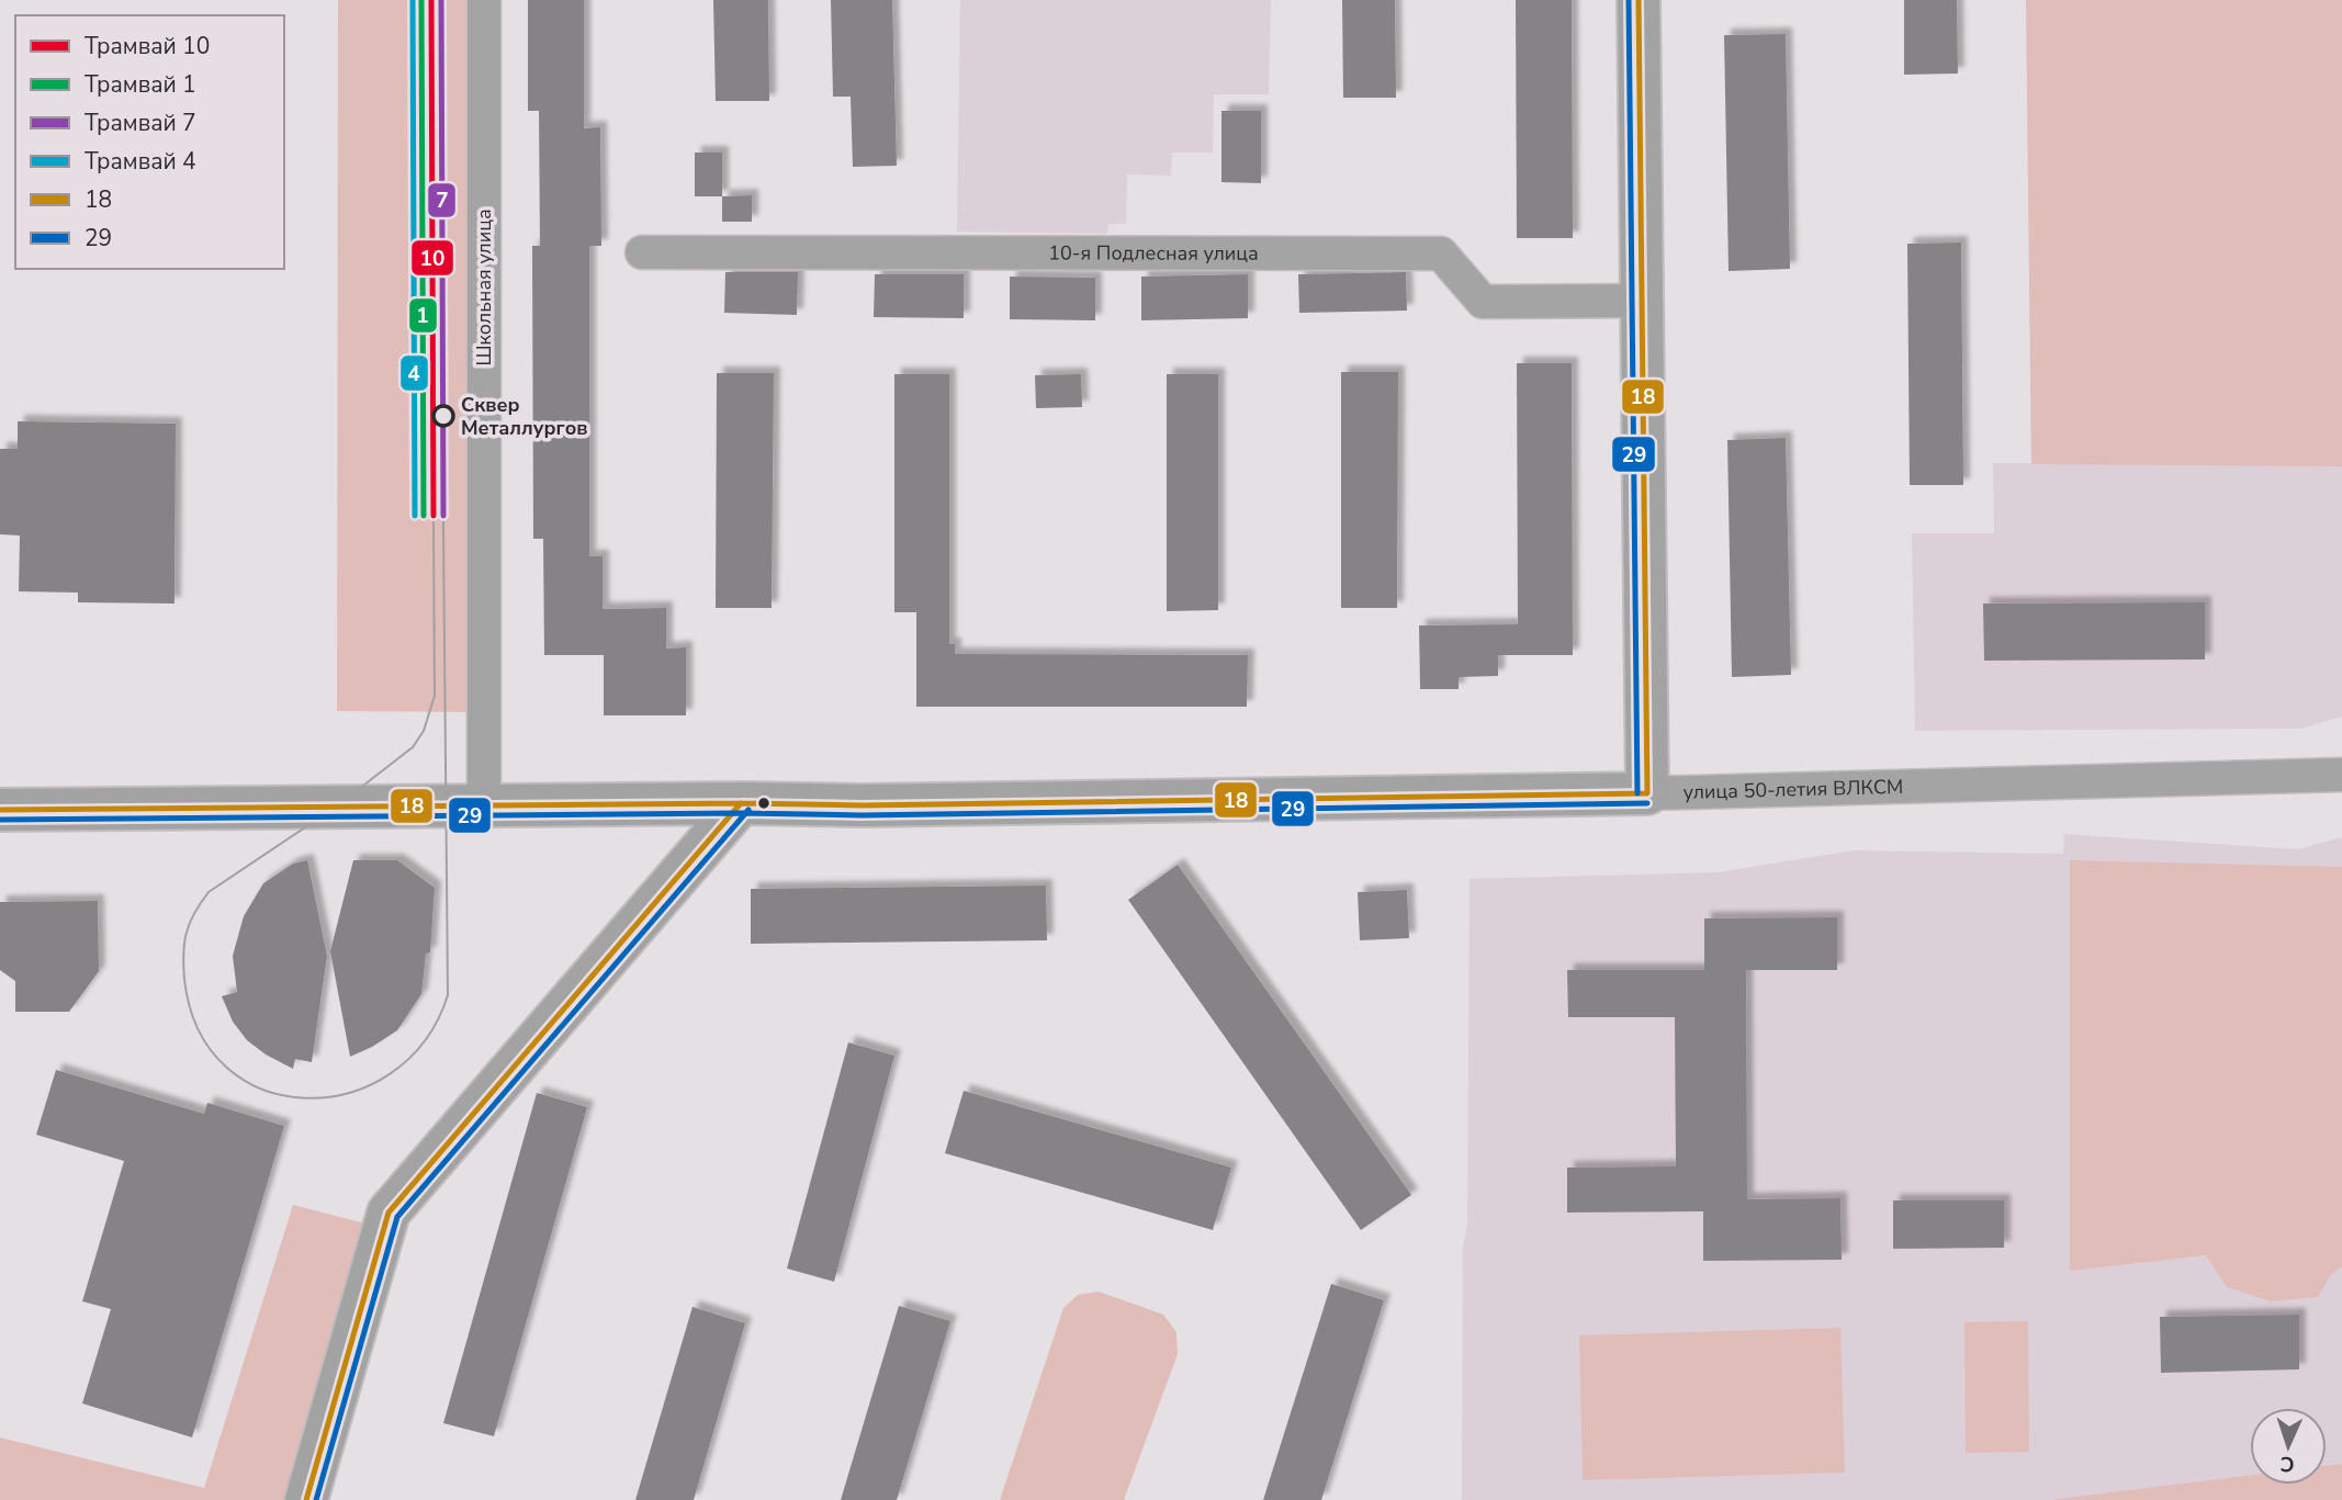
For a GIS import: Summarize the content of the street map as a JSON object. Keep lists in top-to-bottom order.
{
  "streets": {
    "main road": ["улица 50-летия ВЛКСМ"],
    "street": ["10-я Подлесная улица", "Школьная улица"]
  },
  "crossings": [
    ["Школьная улица", "улица 50-летия ВЛКСМ"]
  ],
  "places": ["Сквер Металлургов"],
  "lines": [
    "tram line 10",
    "tram line 1",
    "tram line 7",
    "tram line 4",
    "transit line 18",
    "transit line 29"
  ],
  "legend": [
    "Трамвай 10",
    "Трамвай 1",
    "Трамвай 7",
    "Трамвай 4",
    "18",
    "29"
  ],
  "north": "bottom"
}
